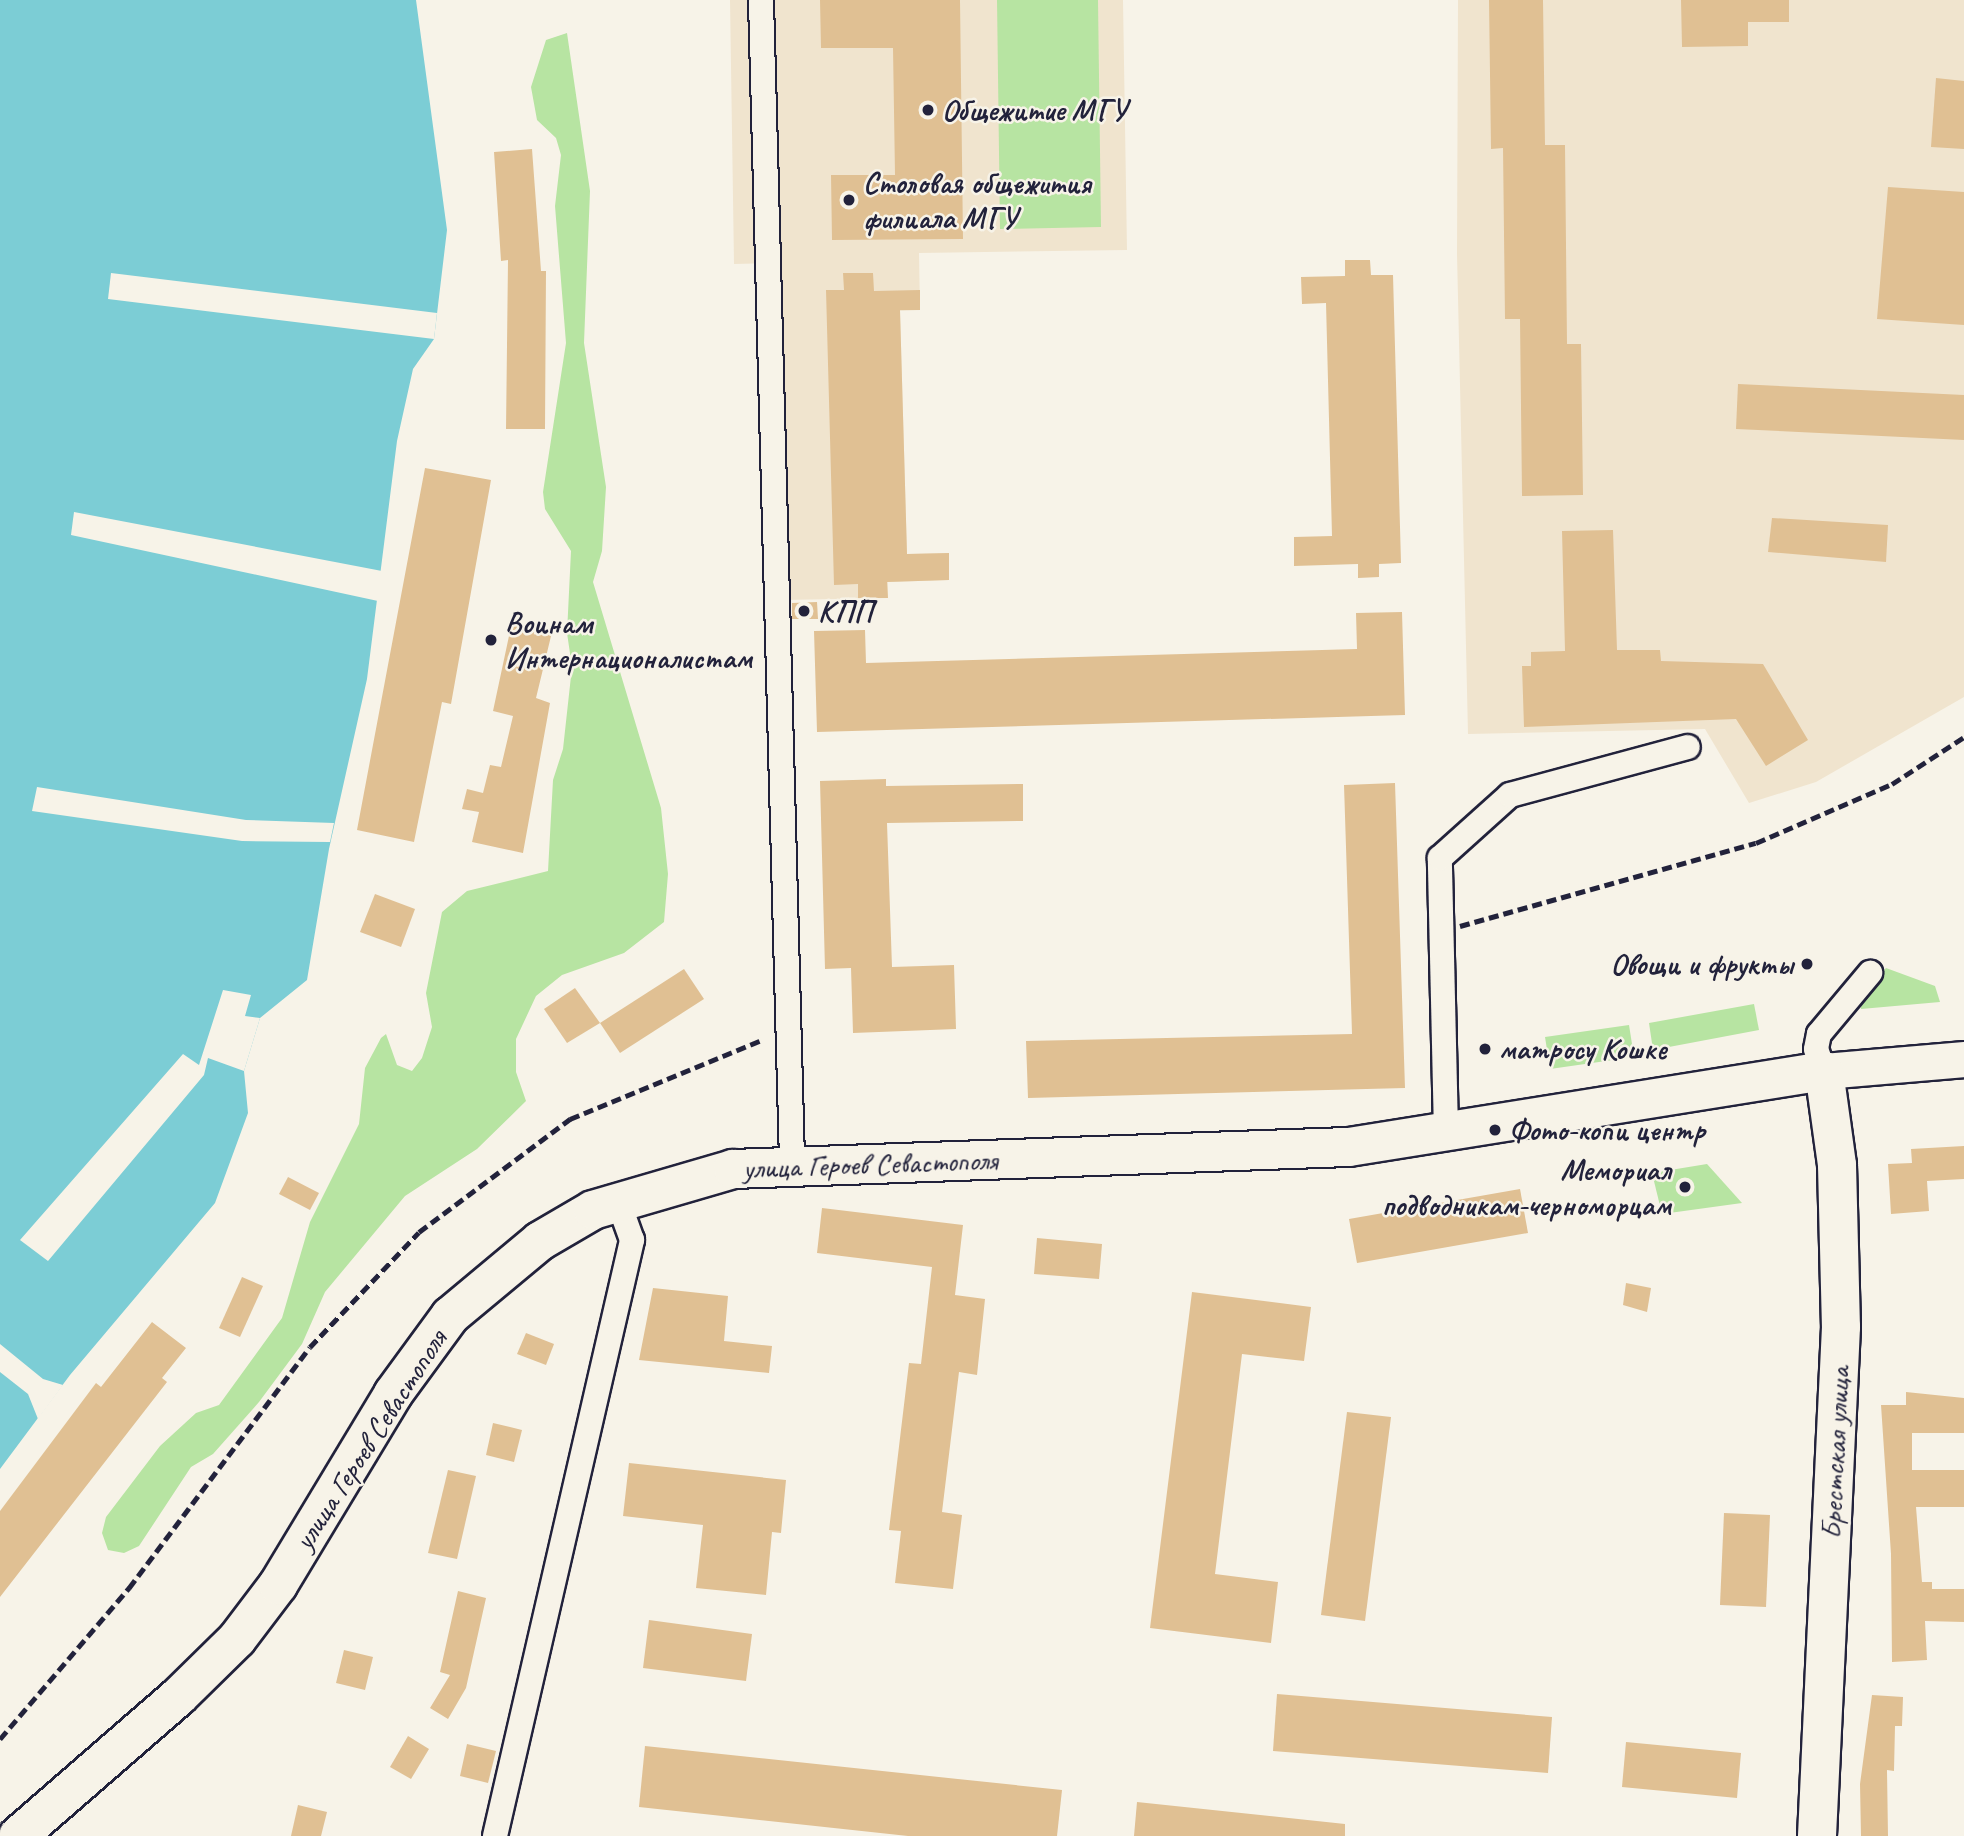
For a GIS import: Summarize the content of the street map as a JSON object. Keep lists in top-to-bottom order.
{
  "streets": {
    "main road": ["улица Героев Севастополя", "Брестская улица"]
  },
  "crossings": [
    ["улица Героев Севастополя", "Брестская улица"]
  ],
  "places": [
    "Общежитие МГУ",
    "Столовая общежития филиала МГУ",
    "КПП",
    "Воинам Интернационалистам",
    "Овощи и фрукты",
    "матросу Кошке",
    "Фото-копи центр",
    "Мемориал подводникам-черноморцам"
  ]
}
